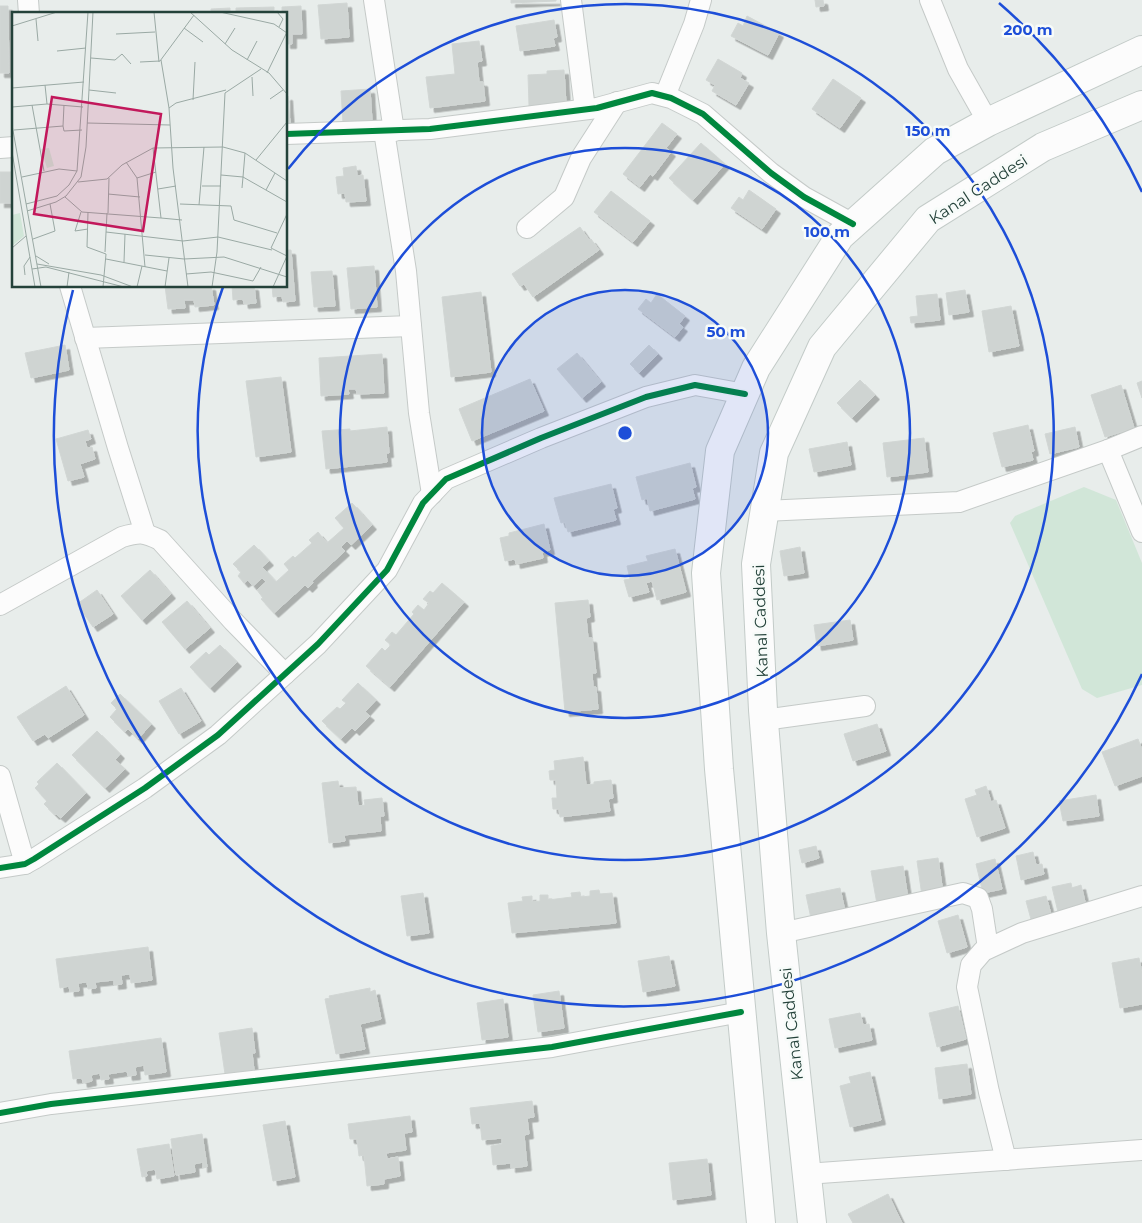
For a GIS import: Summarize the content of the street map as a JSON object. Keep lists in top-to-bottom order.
{
  "streets": {
    "main road": ["Kanal Caddesi"]
  },
  "rings": [
    "200 m",
    "150 m",
    "100 m",
    "50 m"
  ]
}
